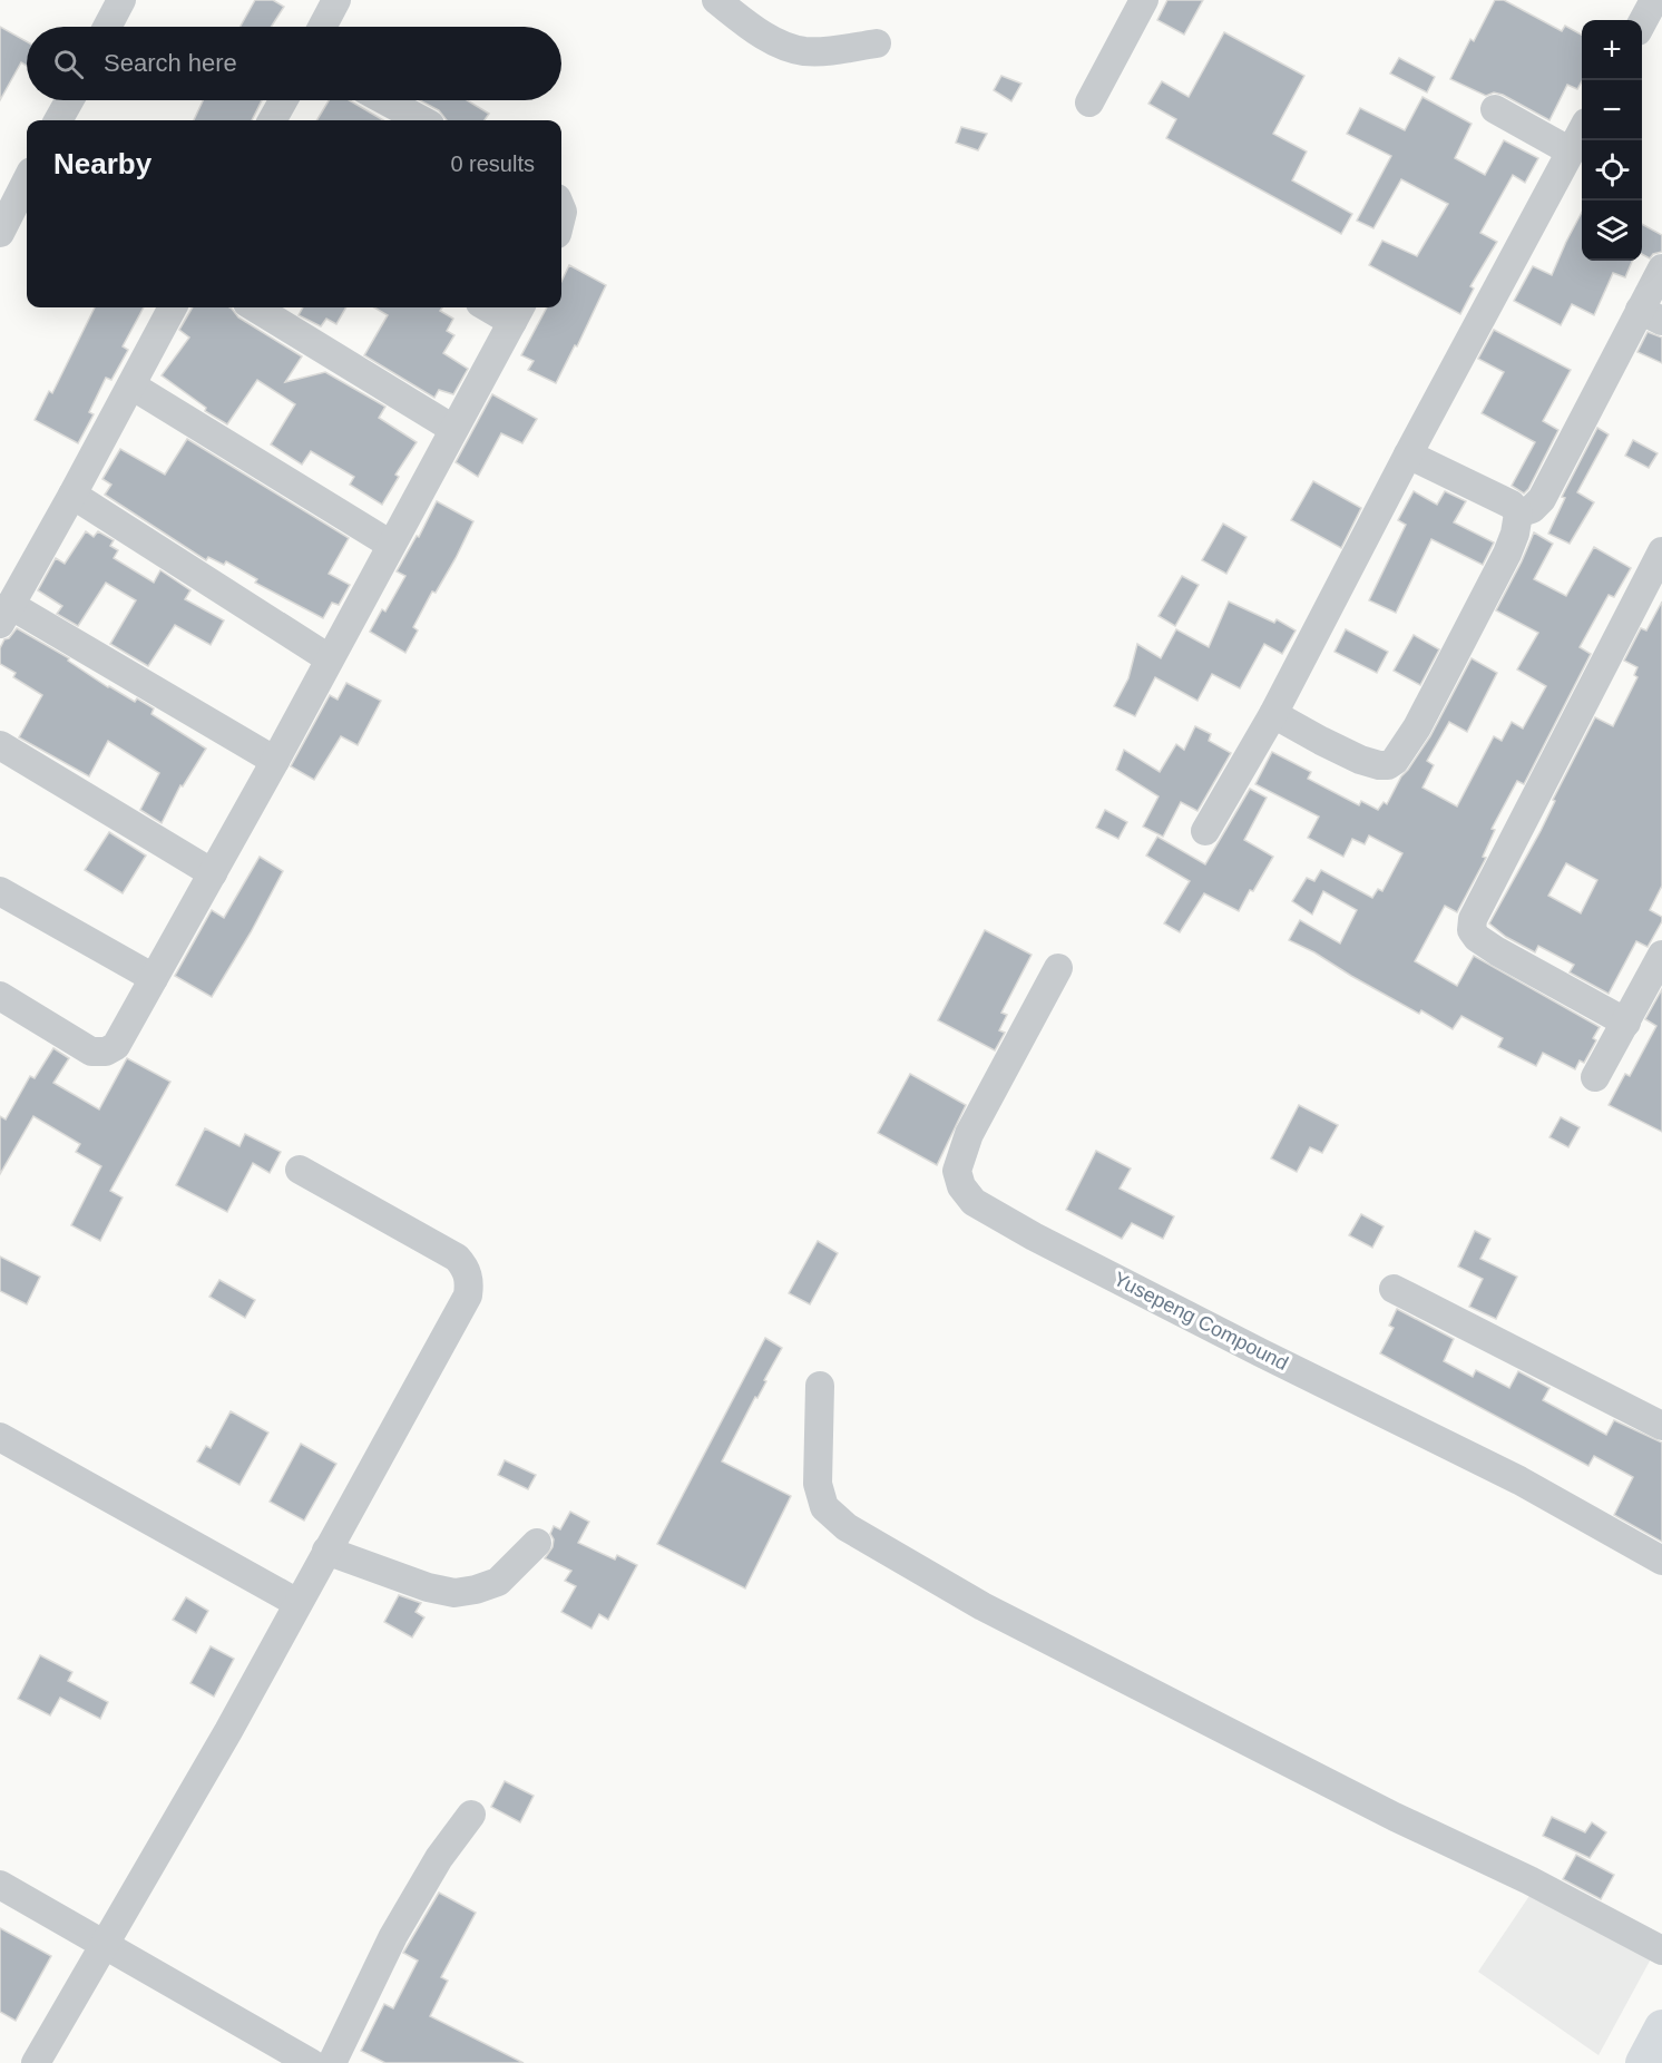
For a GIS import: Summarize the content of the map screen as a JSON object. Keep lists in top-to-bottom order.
{
  "streets": {
    "street": ["Yusepeng Compound"]
  },
  "page": {
    "map_buttons": ["+", "−"],
    "search": "Search here",
    "heading": ["Nearby", "0 results"]
  }
}
